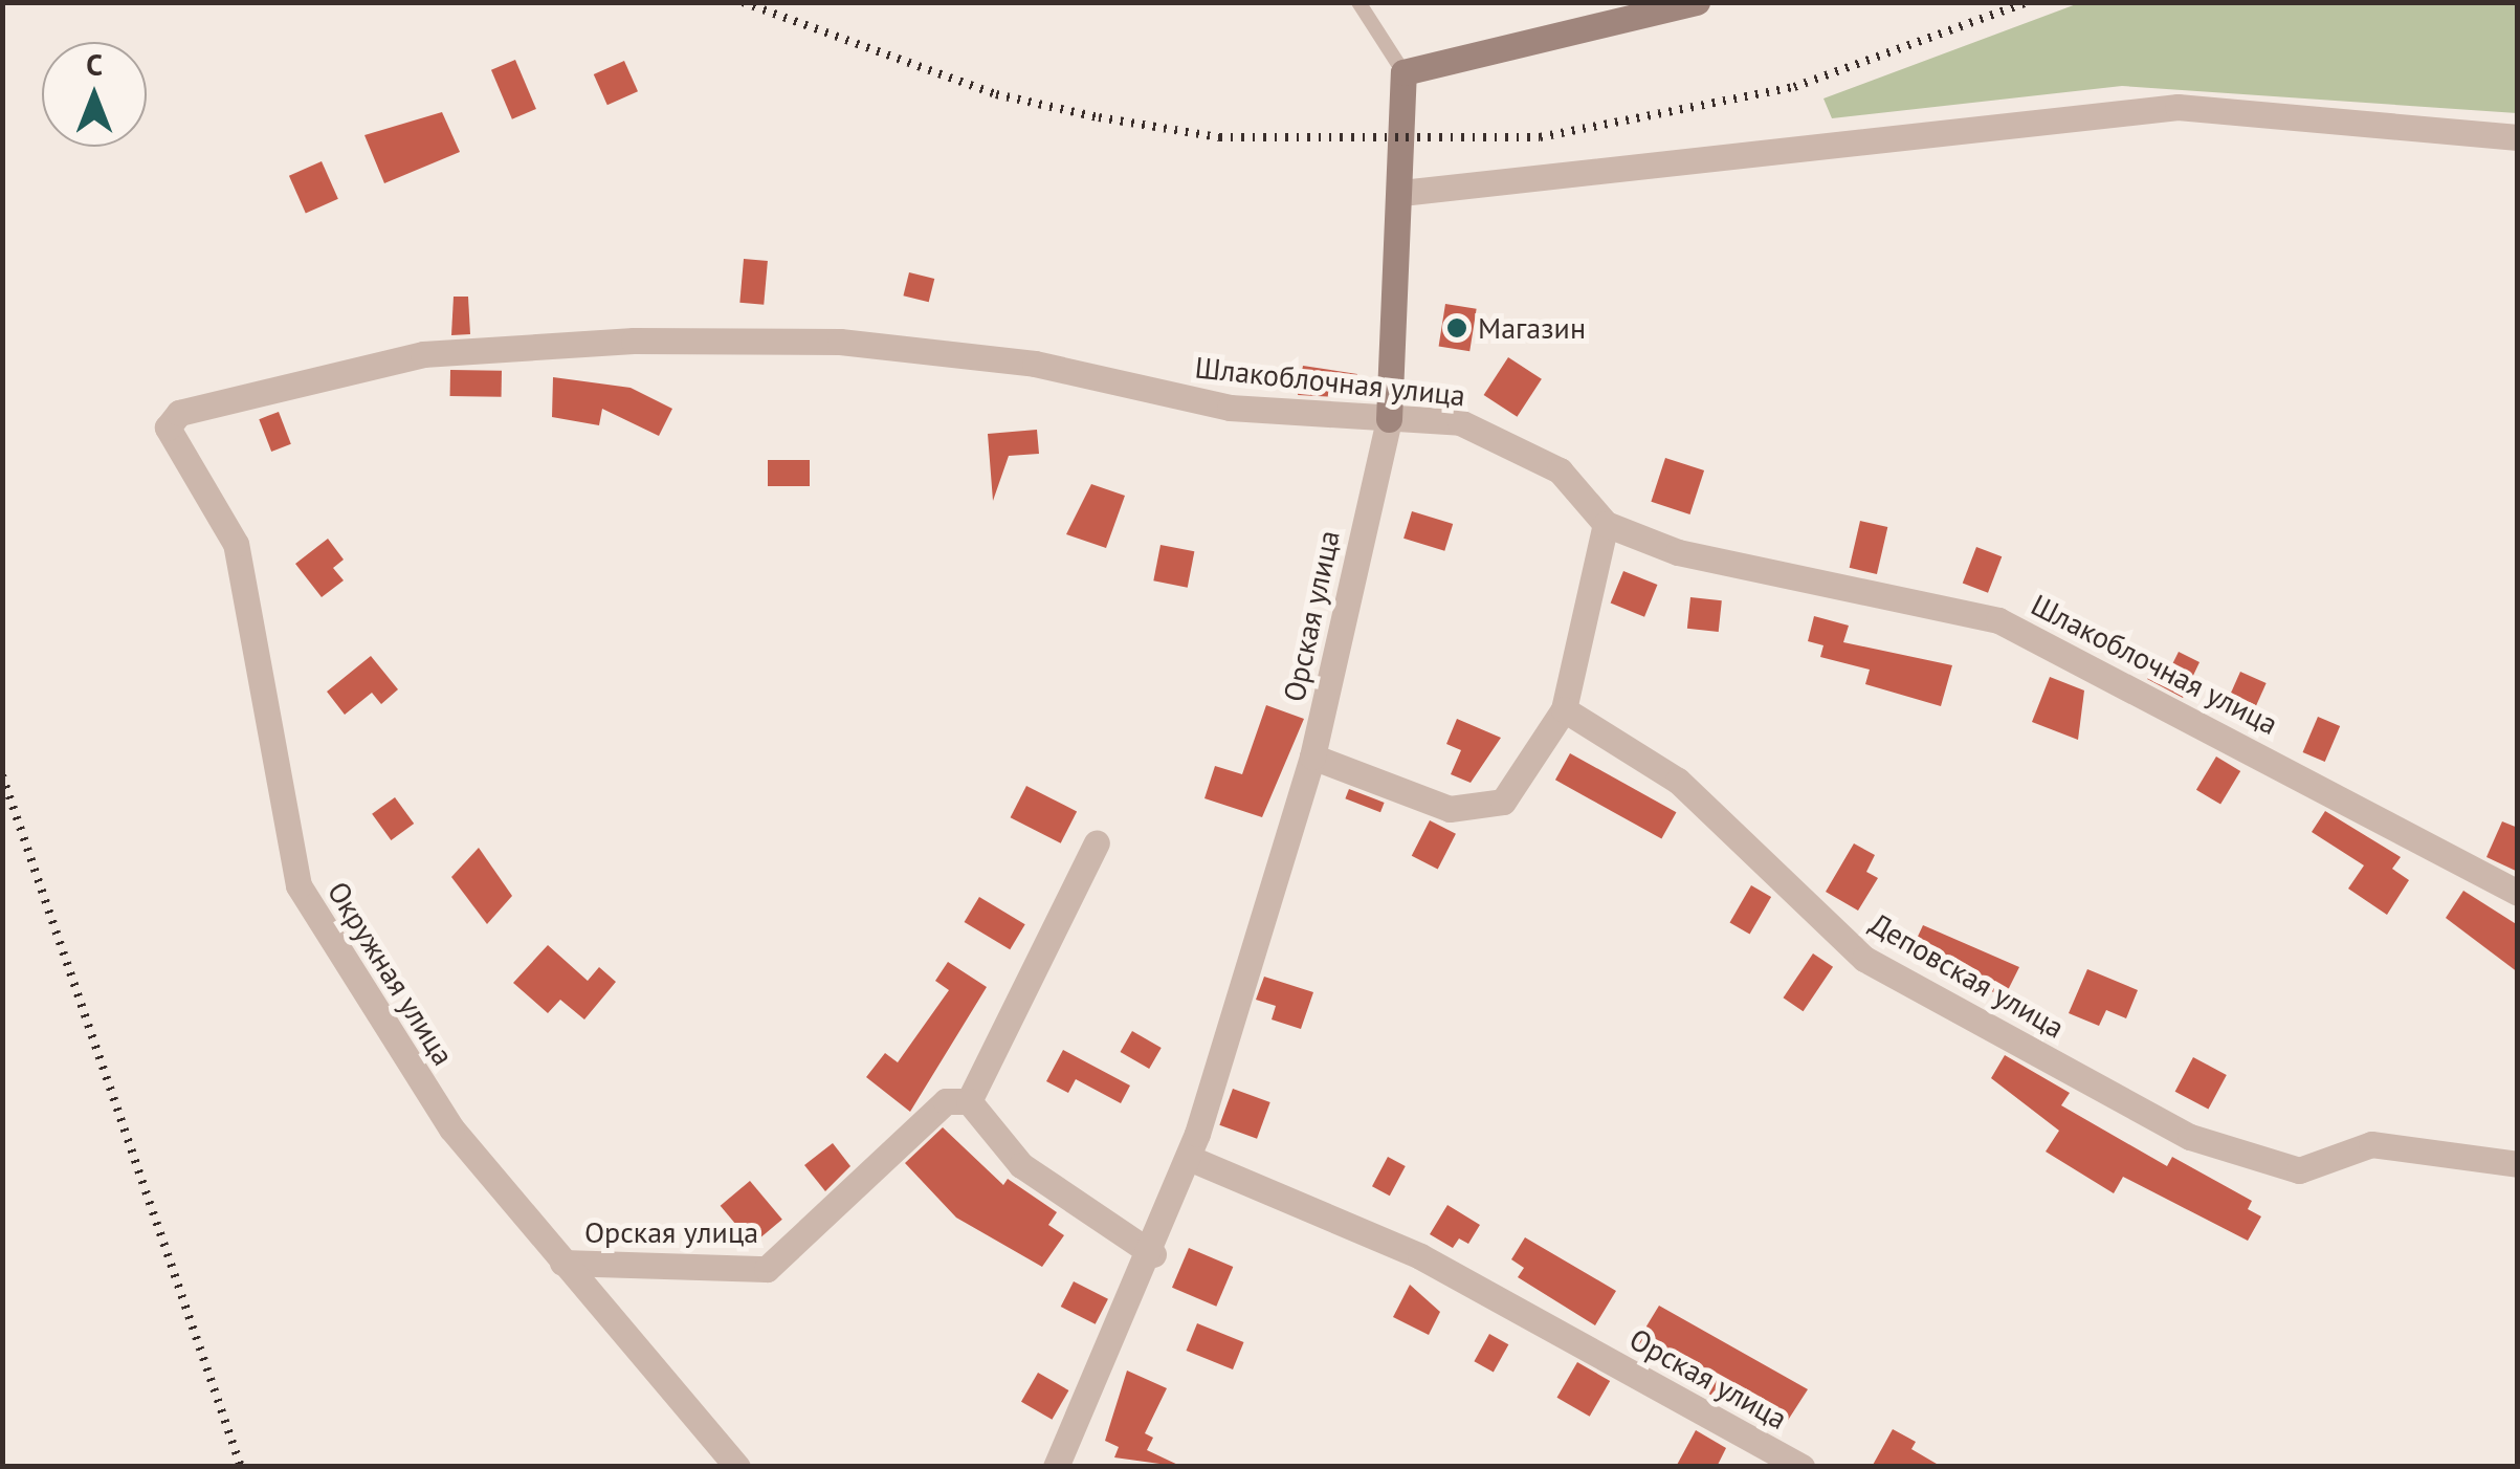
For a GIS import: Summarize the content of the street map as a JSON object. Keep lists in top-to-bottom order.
{
  "streets": {
    "street": [
      "Шлакоблочная улица",
      "Орская улица",
      "Окружная улица",
      "Деповская улица"
    ]
  },
  "crossings": [
    ["Шлакоблочная улица", "Орская улица"],
    ["Шлакоблочная улица", "Окружная улица"],
    ["Орская улица", "Окружная улица"]
  ],
  "places": ["Магазин"],
  "north": "top"
}
